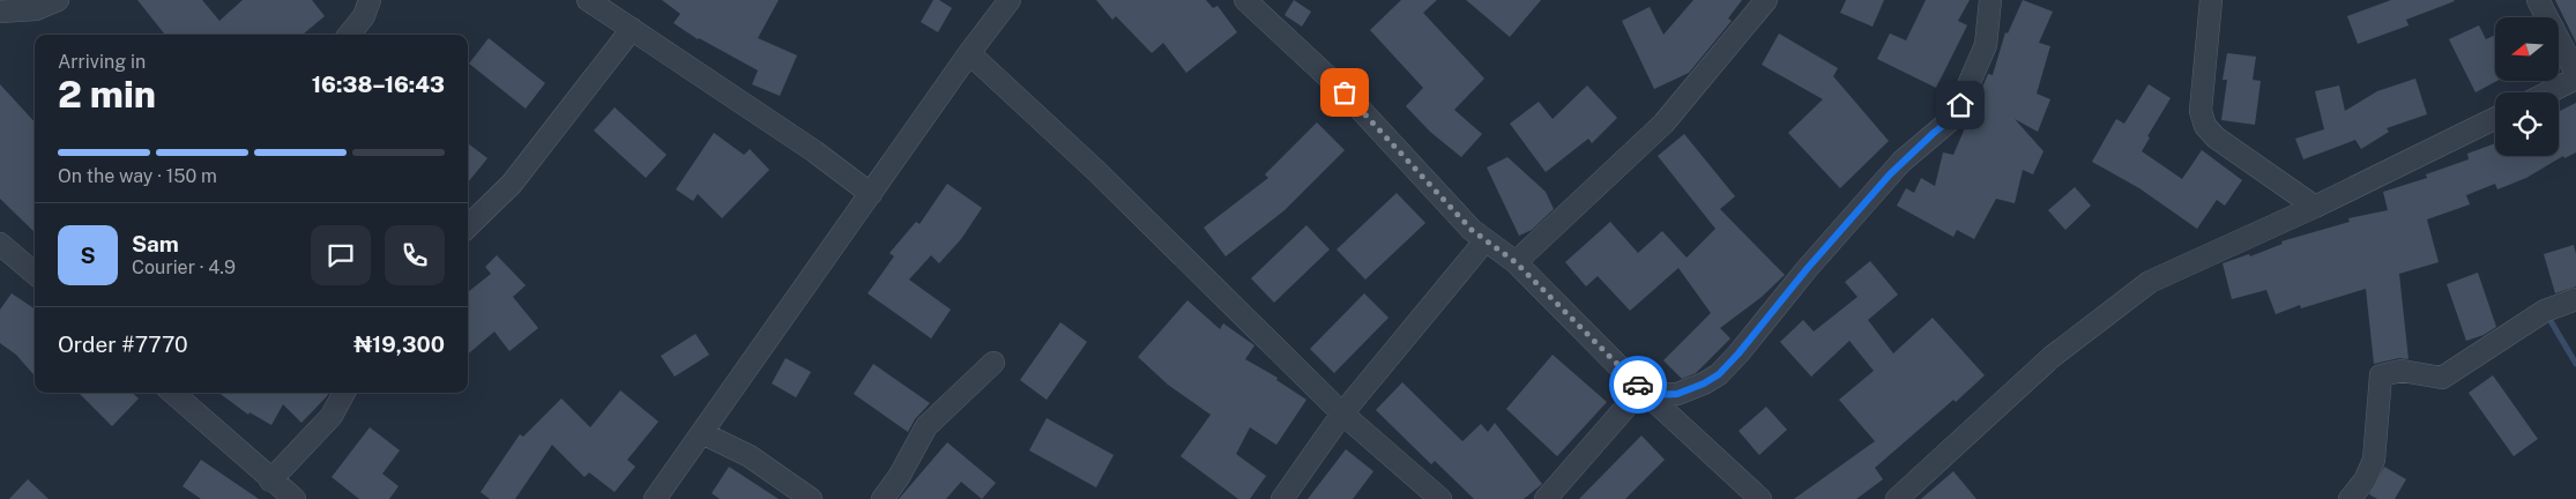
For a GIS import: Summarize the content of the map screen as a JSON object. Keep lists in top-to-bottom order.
{
  "north": "left",
  "page": {
    "heading": ["2 min", "Arriving in", "16:38–16:43"],
    "panel": [
      "Sam",
      "Courier · 4.9",
      "Order #7770",
      "₦19,300"
    ],
    "bar": "On the way · 150 m",
    "round": "S"
  }
}
